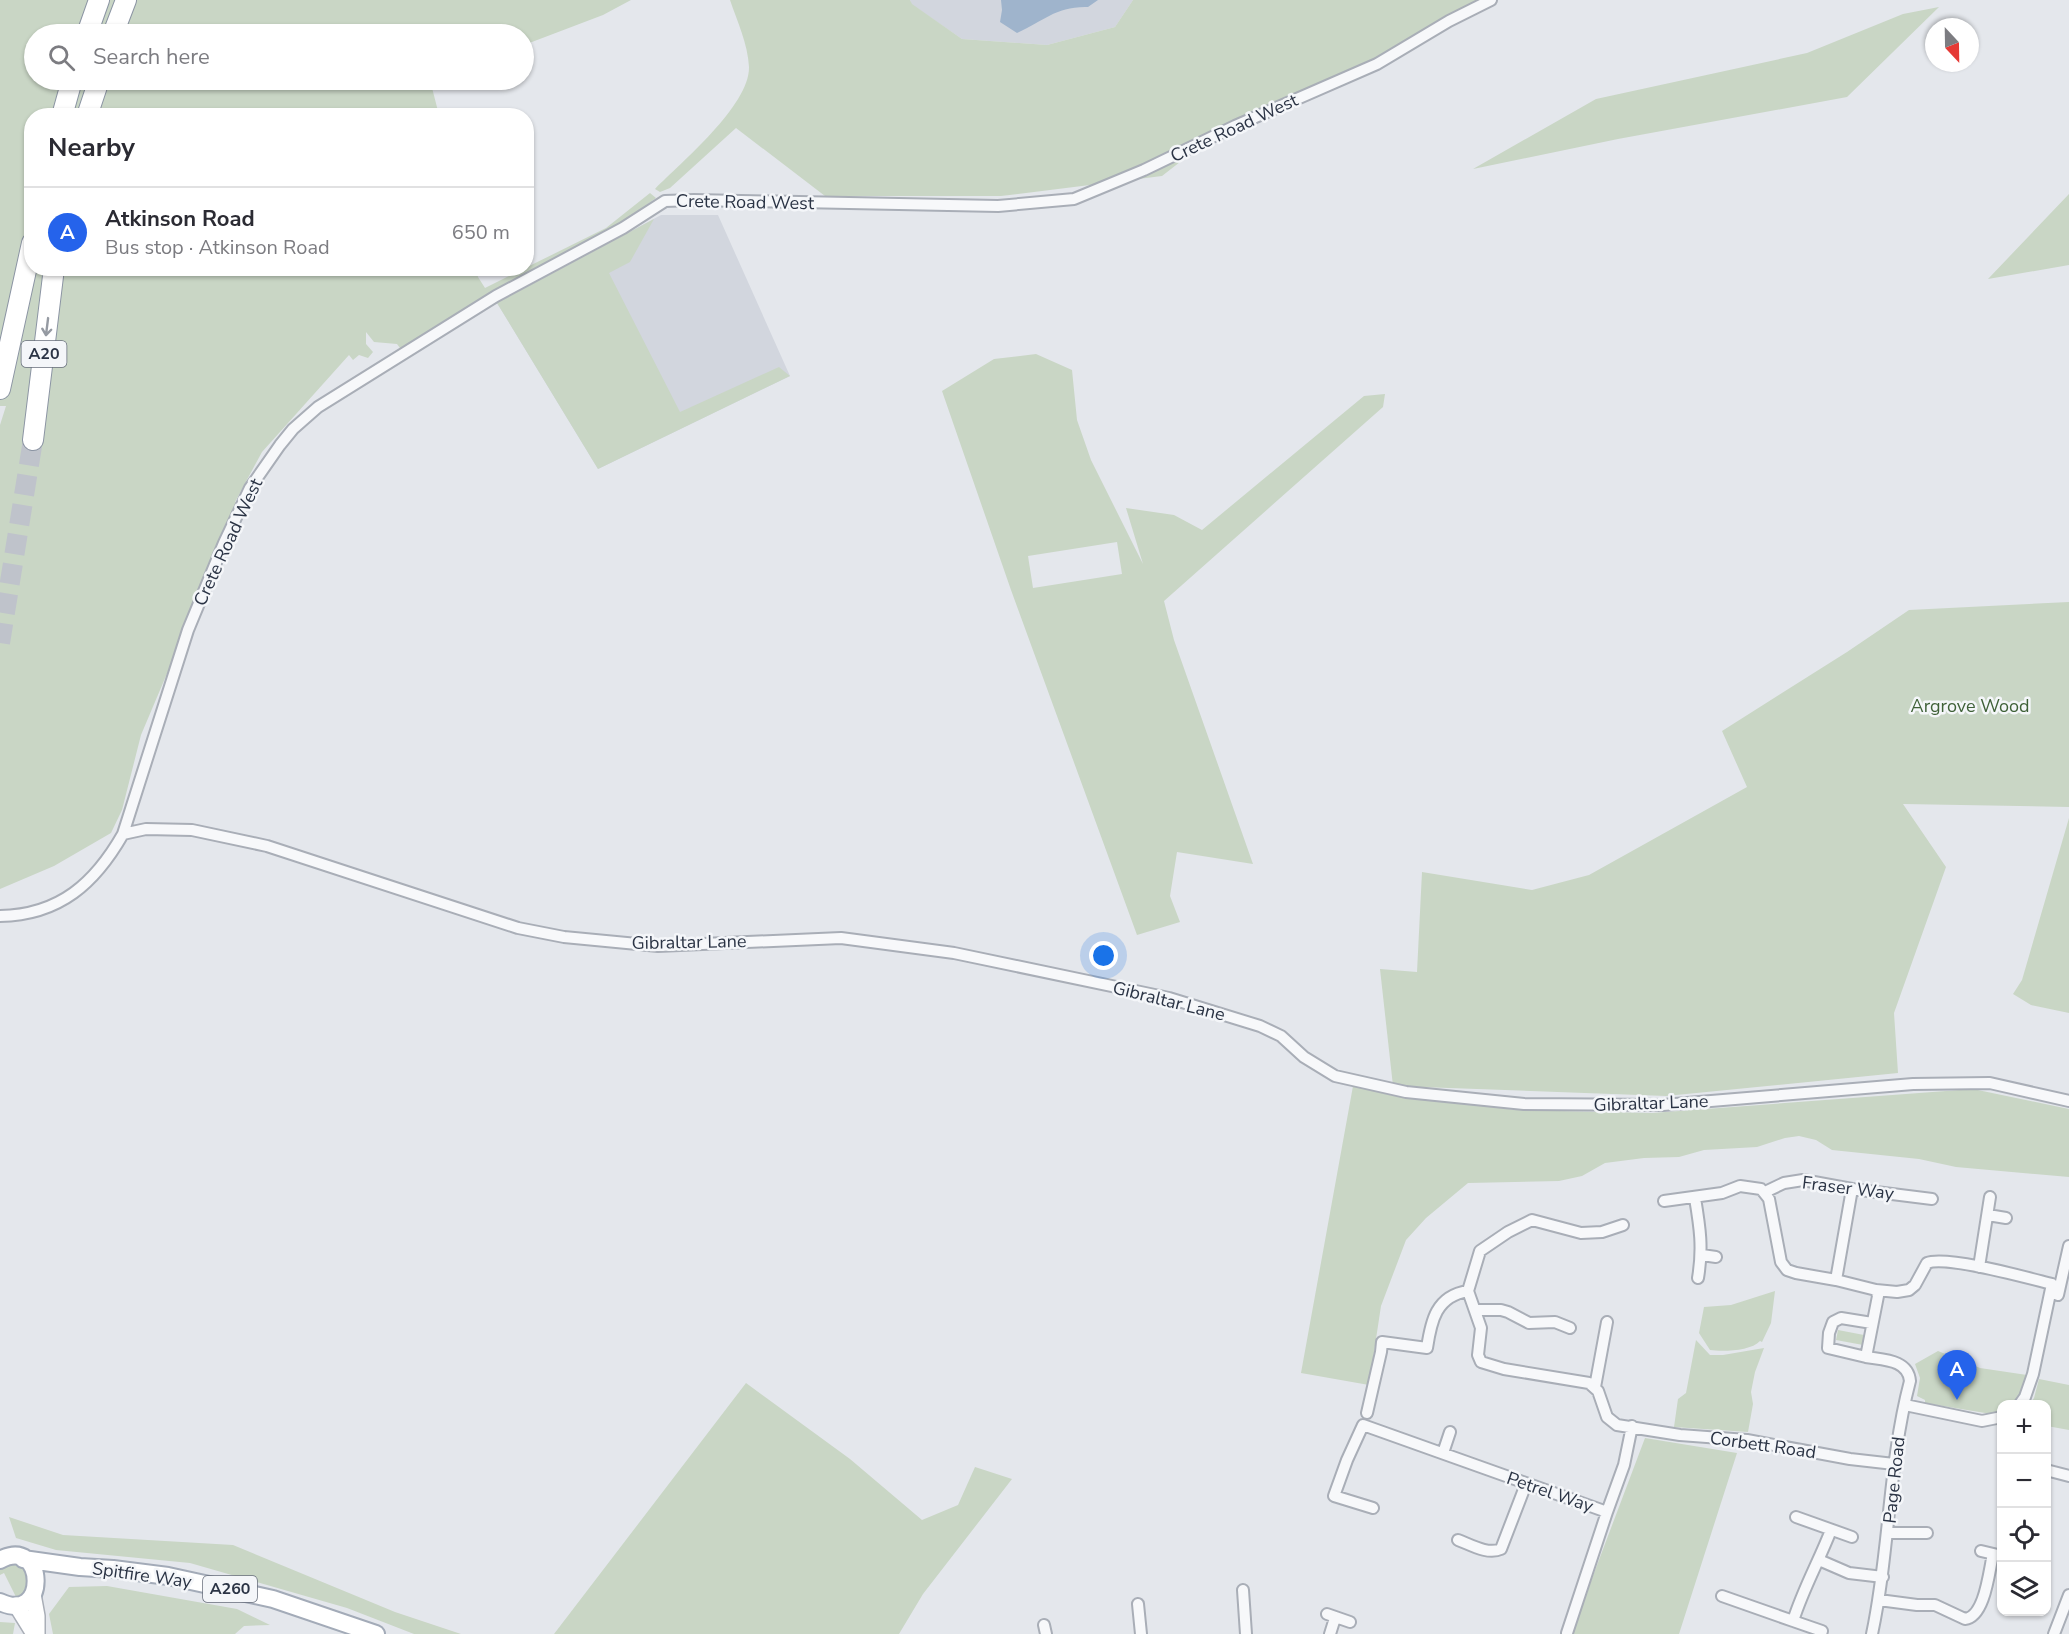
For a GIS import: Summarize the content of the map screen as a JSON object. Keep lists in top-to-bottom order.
{
  "streets": {
    "highway": ["A20"],
    "main road": ["Spitfire Way", "A260"],
    "street": [
      "Crete Road West",
      "Gibraltar Lane",
      "Fraser Way",
      "Corbett Road",
      "Page Road",
      "Petrel Way"
    ]
  },
  "crossings": [
    ["Crete Road West", "Gibraltar Lane"],
    ["Corbett Road", "Page Road"],
    ["Corbett Road", "Petrel Way"]
  ],
  "parks": ["Argrove Wood"],
  "north": "bottom",
  "page": {
    "search": "Search here",
    "heading": "Nearby",
    "list": [
      {
        "mark": "A",
        "name": "Atkinson Road",
        "note": "Bus stop · Atkinson Road",
        "value": "650 m"
      }
    ],
    "pins": "A",
    "map_buttons": ["+", "−"]
  }
}
